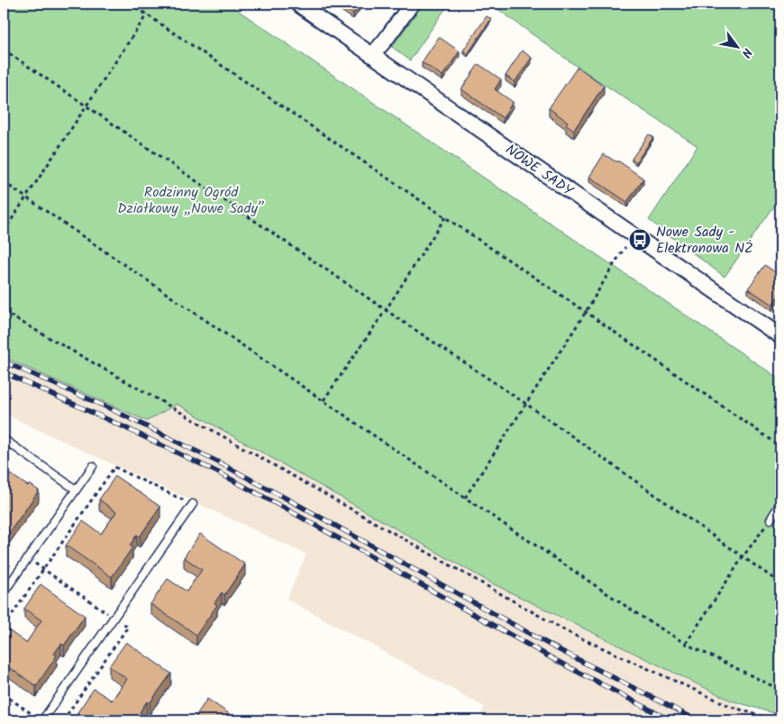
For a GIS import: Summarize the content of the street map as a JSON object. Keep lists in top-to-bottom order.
{
  "streets": {
    "street": ["NOWE SADY"]
  },
  "parks": ["Rodzinny Ogród Działkowy „Nowe Sady”"],
  "places": {
    "bus stop": ["Nowe Sady - Elektronowa NŻ"]
  },
  "north": "bottom right"
}
